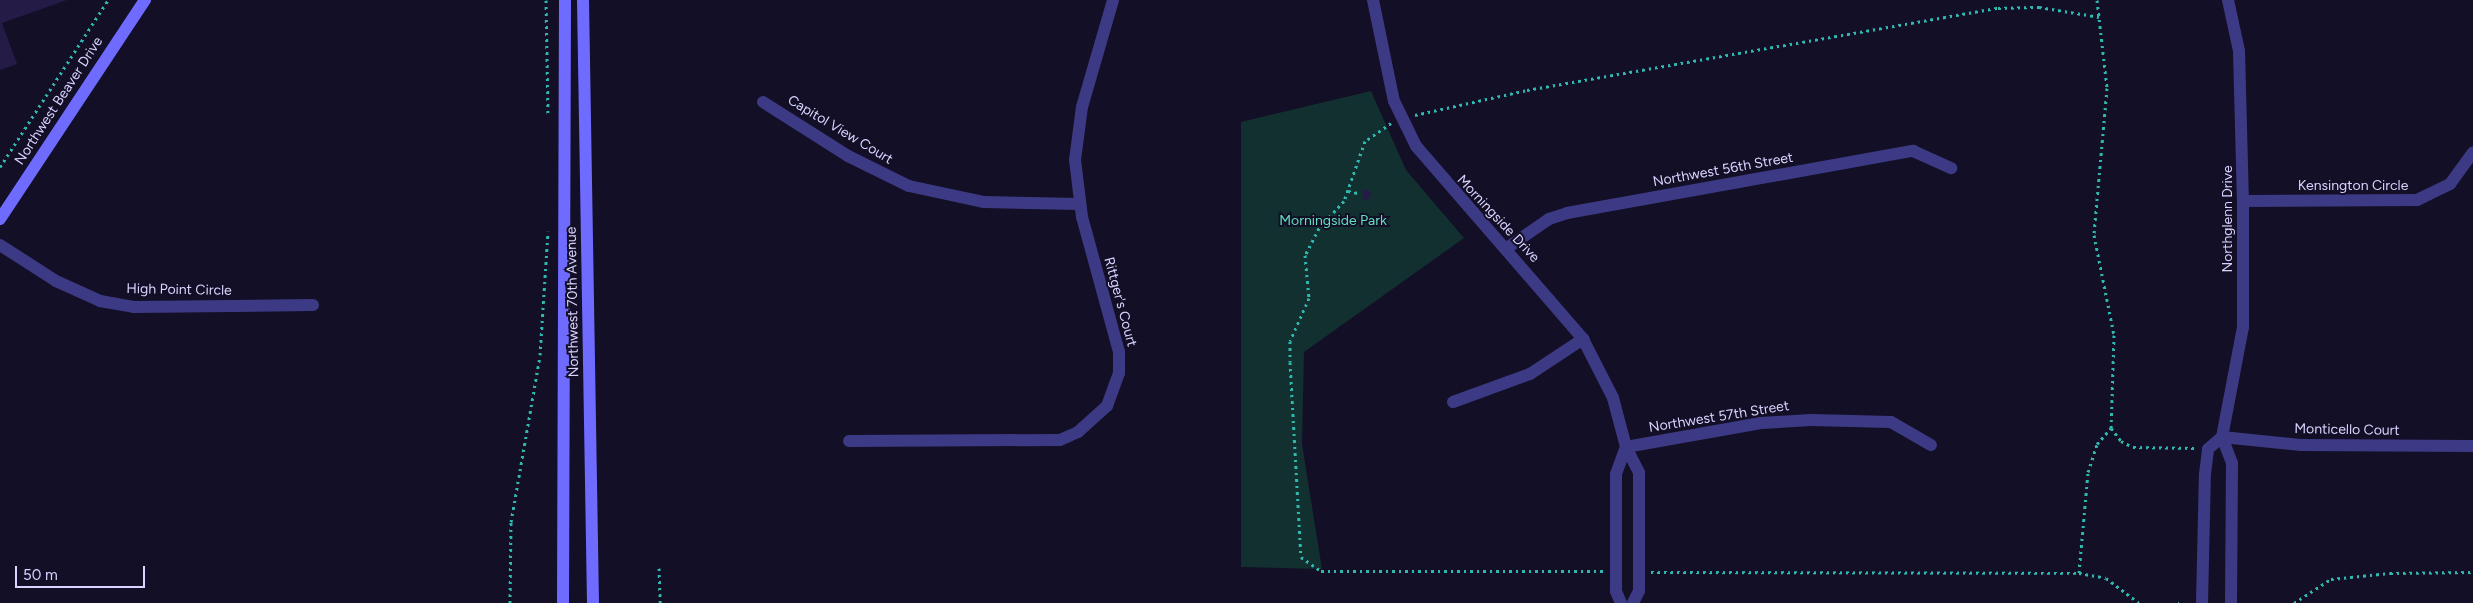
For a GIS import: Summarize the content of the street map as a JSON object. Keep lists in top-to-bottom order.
{
  "streets": {
    "main road": ["Northwest Beaver Drive", "Northwest 70th Avenue"],
    "street": [
      "Capitol View Court",
      "Northwest 56th Street",
      "Kensington Circle",
      "Morningside Drive",
      "Northglenn Drive",
      "High Point Circle",
      "Rittger's Court",
      "Northwest 57th Street",
      "Monticello Court"
    ]
  },
  "crossings": [
    ["Capitol View Court", "Rittger's Court"],
    ["Northwest 56th Street", "Morningside Drive"],
    ["Kensington Circle", "Northglenn Drive"],
    ["Morningside Drive", "Northwest 57th Street"],
    ["Northglenn Drive", "Monticello Court"]
  ],
  "parks": ["Morningside Park"],
  "scale_bar": "50 m"
}
